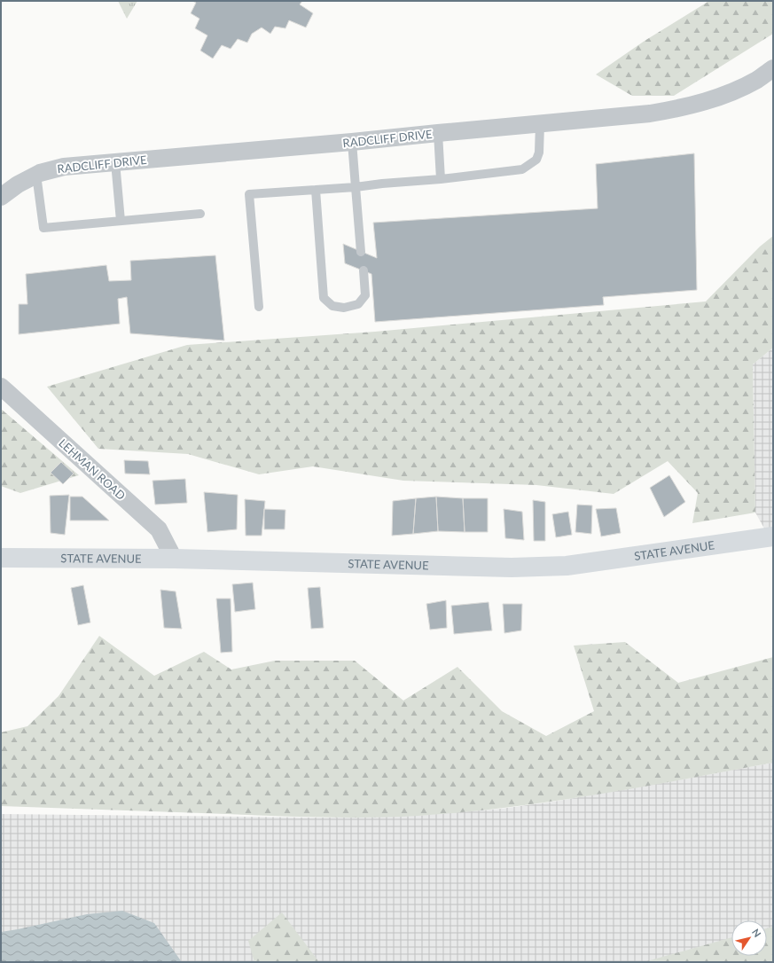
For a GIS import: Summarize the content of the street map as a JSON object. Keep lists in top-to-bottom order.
{
  "streets": {
    "main road": ["STATE AVENUE"],
    "street": ["RADCLIFF DRIVE", "LEHMAN ROAD"]
  },
  "crossings": [
    ["LEHMAN ROAD", "STATE AVENUE"]
  ],
  "north": "top right"
}
